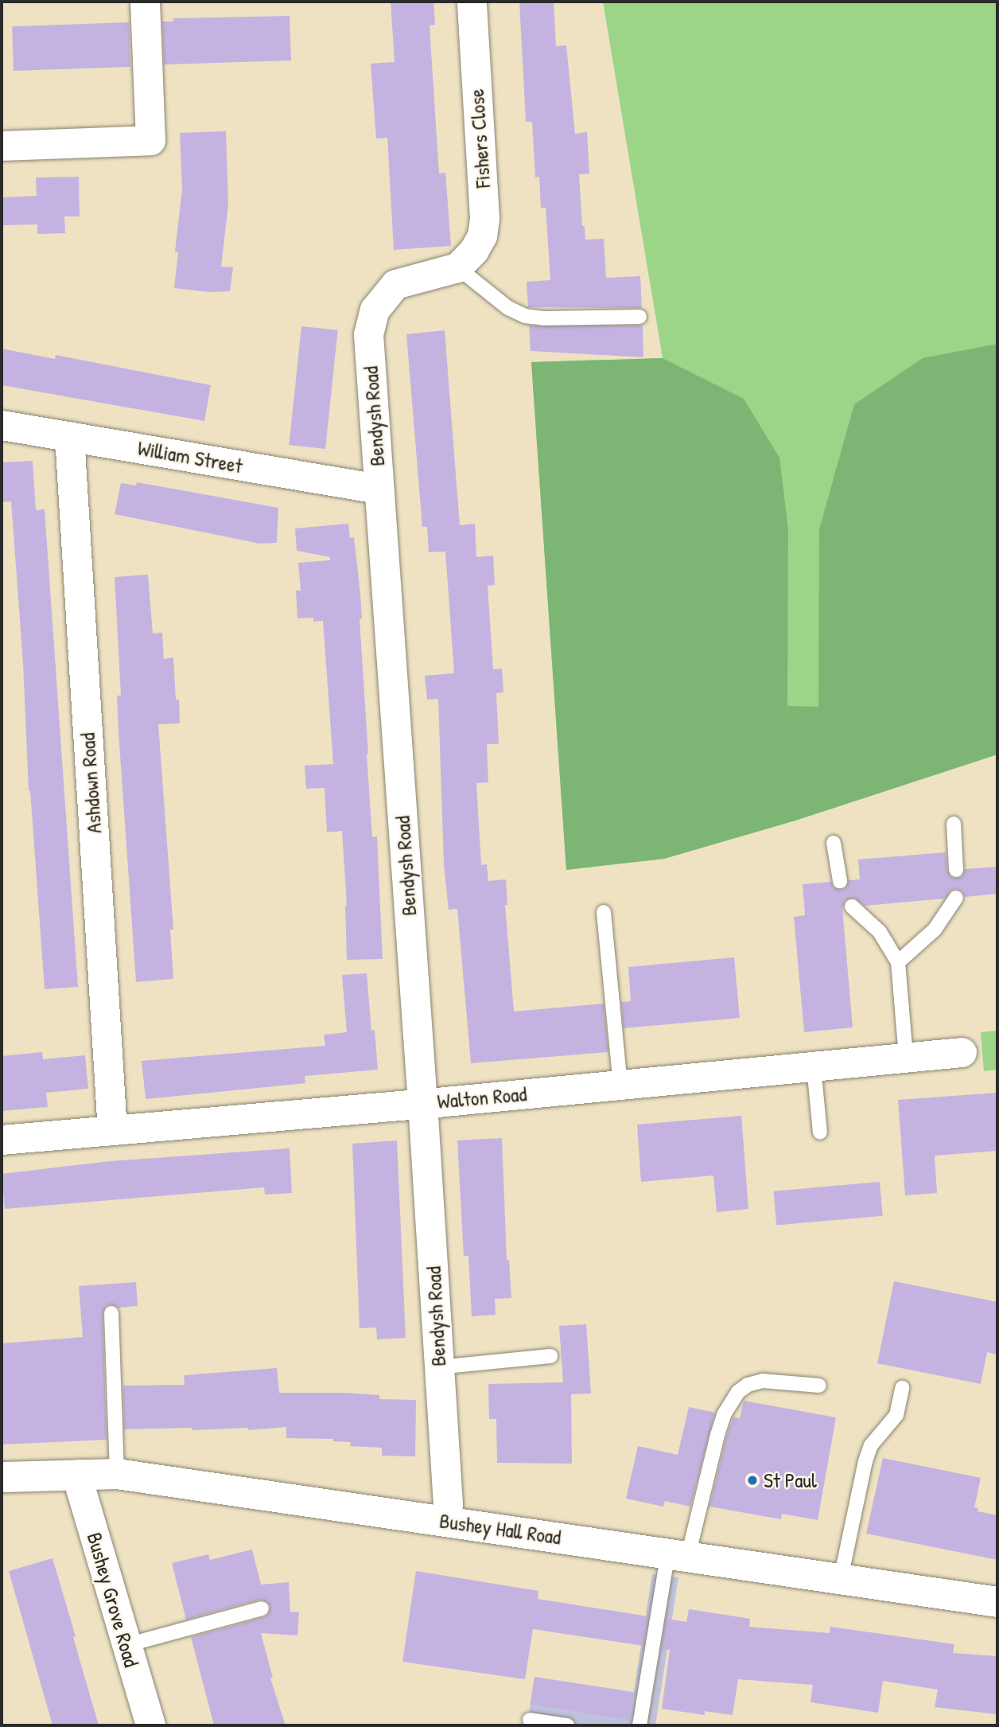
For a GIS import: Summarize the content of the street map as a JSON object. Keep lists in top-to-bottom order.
{
  "streets": {
    "street": [
      "Fishers Close",
      "Bendysh Road",
      "William Street",
      "Ashdown Road",
      "Walton Road",
      "Bushey Hall Road",
      "Bushey Grove Road"
    ]
  },
  "crossings": [
    ["Fishers Close", "Bendysh Road"],
    ["Bendysh Road", "William Street"],
    ["Bendysh Road", "Walton Road"],
    ["Bendysh Road", "Bushey Hall Road"],
    ["William Street", "Ashdown Road"],
    ["Ashdown Road", "Walton Road"],
    ["Bushey Hall Road", "Bushey Grove Road"]
  ],
  "places": ["St Paul"]
}
